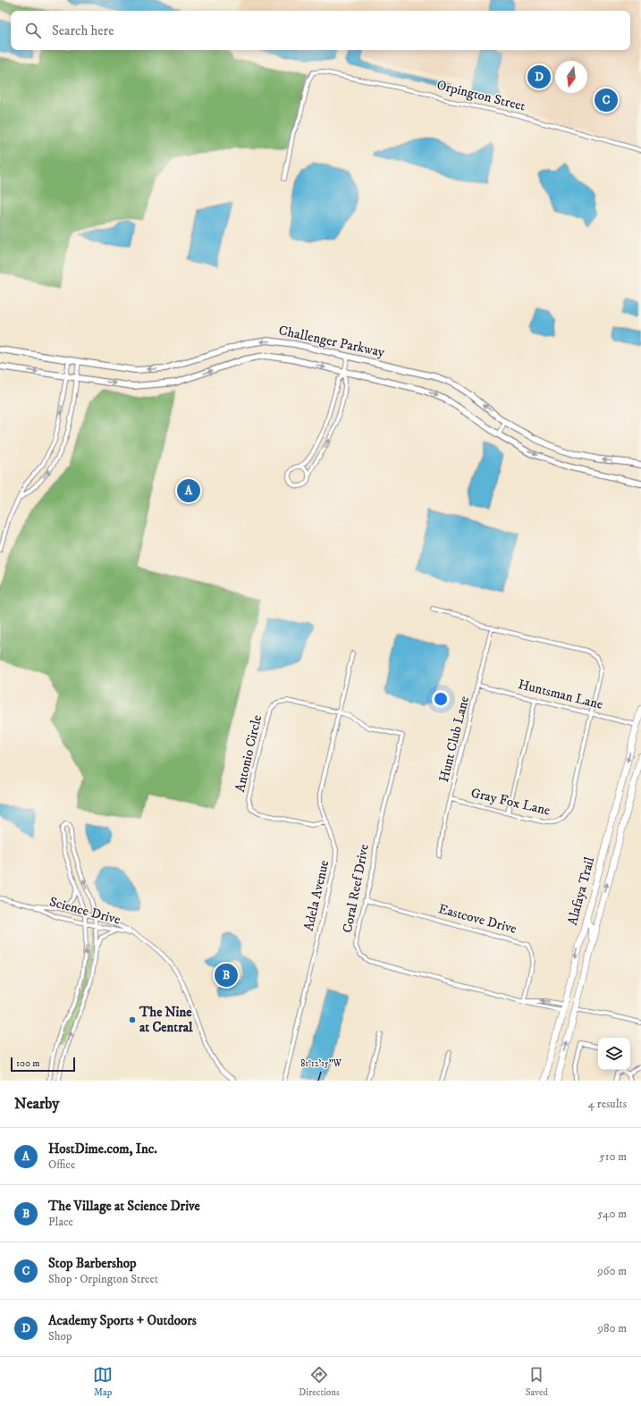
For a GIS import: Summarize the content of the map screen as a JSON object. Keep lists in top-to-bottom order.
{
  "streets": {
    "main road": ["Challenger Parkway", "Alafaya Trail"],
    "street": [
      "Orpington Street",
      "Huntsman Lane",
      "Hunt Club Lane",
      "Antonio Circle",
      "Gray Fox Lane",
      "Coral Reef Drive",
      "Adela Avenue",
      "Science Drive",
      "Eastcove Drive"
    ]
  },
  "crossings": [
    ["Huntsman Lane", "Hunt Club Lane"],
    ["Huntsman Lane", "Gray Fox Lane"],
    ["Huntsman Lane", "Alafaya Trail"],
    ["Hunt Club Lane", "Gray Fox Lane"],
    ["Antonio Circle", "Coral Reef Drive"],
    ["Antonio Circle", "Adela Avenue"],
    ["Coral Reef Drive", "Alafaya Trail"],
    ["Coral Reef Drive", "Eastcove Drive"]
  ],
  "places": ["The Nine at Central"],
  "scale_bar": "100 m",
  "north": "bottom",
  "page": {
    "search": "Search here",
    "pins": [
      "D",
      "C",
      "A",
      "B"
    ],
    "scale": "100 m",
    "heading": ["Nearby", "4 results"],
    "list": [
      {
        "mark": "A",
        "name": "HostDime.com, Inc.",
        "note": "Office",
        "value": "510 m"
      },
      {
        "mark": "B",
        "name": "The Village at Science Drive",
        "note": "Place",
        "value": "540 m"
      },
      {
        "mark": "C",
        "name": "Stop Barbershop",
        "note": "Shop · Orpington Street",
        "value": "960 m"
      },
      {
        "mark": "D",
        "name": "Academy Sports + Outdoors",
        "note": "Shop",
        "value": "980 m"
      }
    ],
    "nav": ["Map", "Directions", "Saved"]
  },
  "coordinates": ["81°12'15\"W"]
}
